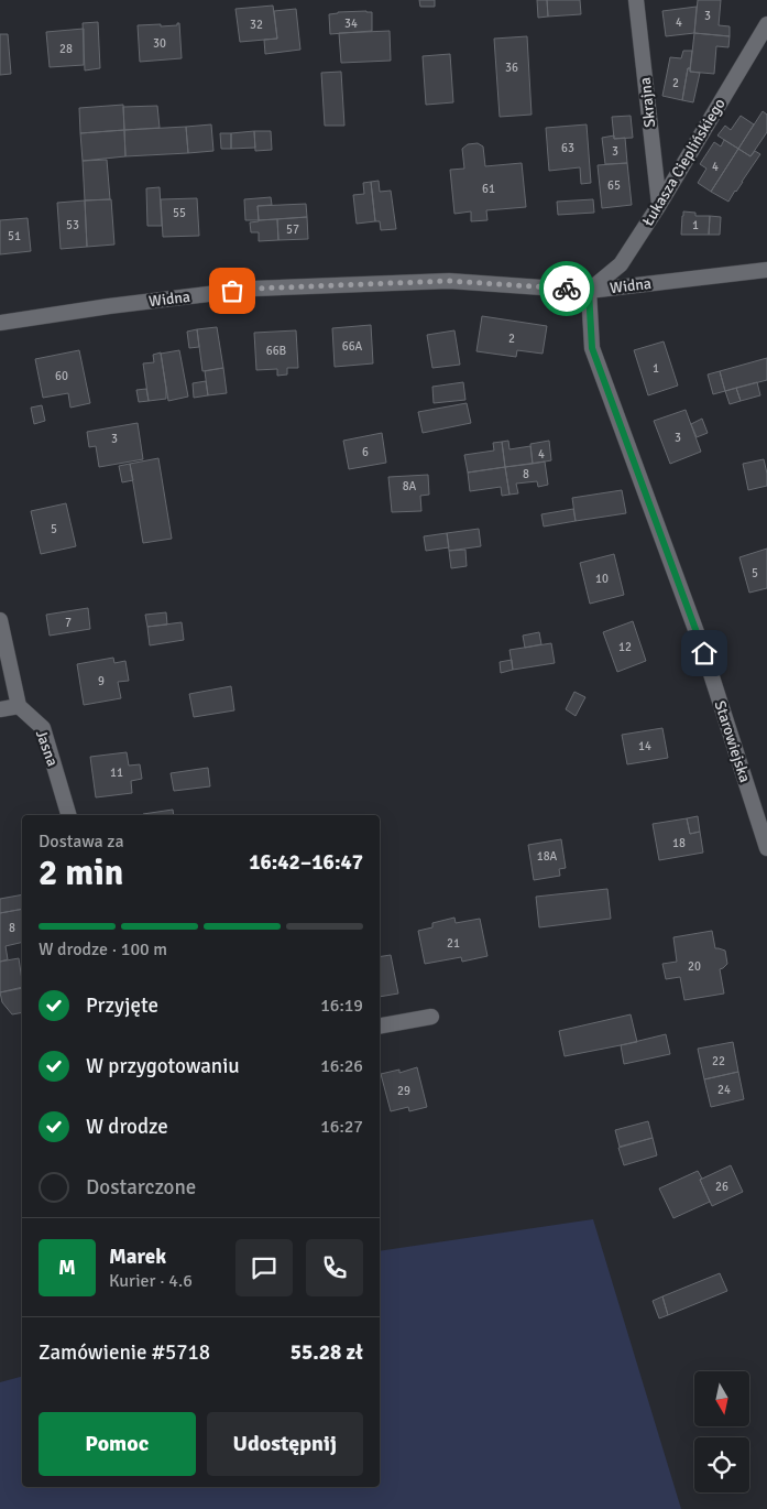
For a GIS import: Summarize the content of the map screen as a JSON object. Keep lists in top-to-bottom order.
{
  "streets": {
    "street": [
      "Skrajna",
      "Łukasza Cieplińskiego",
      "Widna",
      "Starowiejska",
      "Jasna"
    ]
  },
  "crossings": [
    ["Skrajna", "Łukasza Cieplińskiego"],
    ["Łukasza Cieplińskiego", "Widna"],
    ["Łukasza Cieplińskiego", "Starowiejska"],
    ["Widna", "Starowiejska"]
  ],
  "house_numbers": [
    "3",
    "4",
    "34",
    "32",
    "30",
    "28",
    "36",
    "2",
    "63",
    "3",
    "4",
    "65",
    "61",
    "55",
    "53",
    "1",
    "57",
    "51",
    "2",
    "66A",
    "66B",
    "1",
    "60",
    "3",
    "3",
    "6",
    "4",
    "8",
    "8A",
    "5",
    "5",
    "10",
    "7",
    "12",
    "9",
    "14",
    "11",
    "18",
    "18A",
    "8",
    "21",
    "20",
    "22",
    "24",
    "29",
    "26"
  ],
  "north": "bottom",
  "page": {
    "heading": ["2 min", "Dostawa za", "16:42–16:47"],
    "panel": [
      "Marek",
      "Kurier · 4.6",
      "Zamówienie #5718",
      "55.28 zł"
    ],
    "bar": "W drodze · 100 m",
    "list": [
      ["Przyjęte", "16:19"],
      ["W przygotowaniu", "16:26"],
      ["W drodze", "16:27"],
      "Dostarczone"
    ],
    "round": "M",
    "buttons": ["Pomoc", "Udostępnij"]
  }
}
